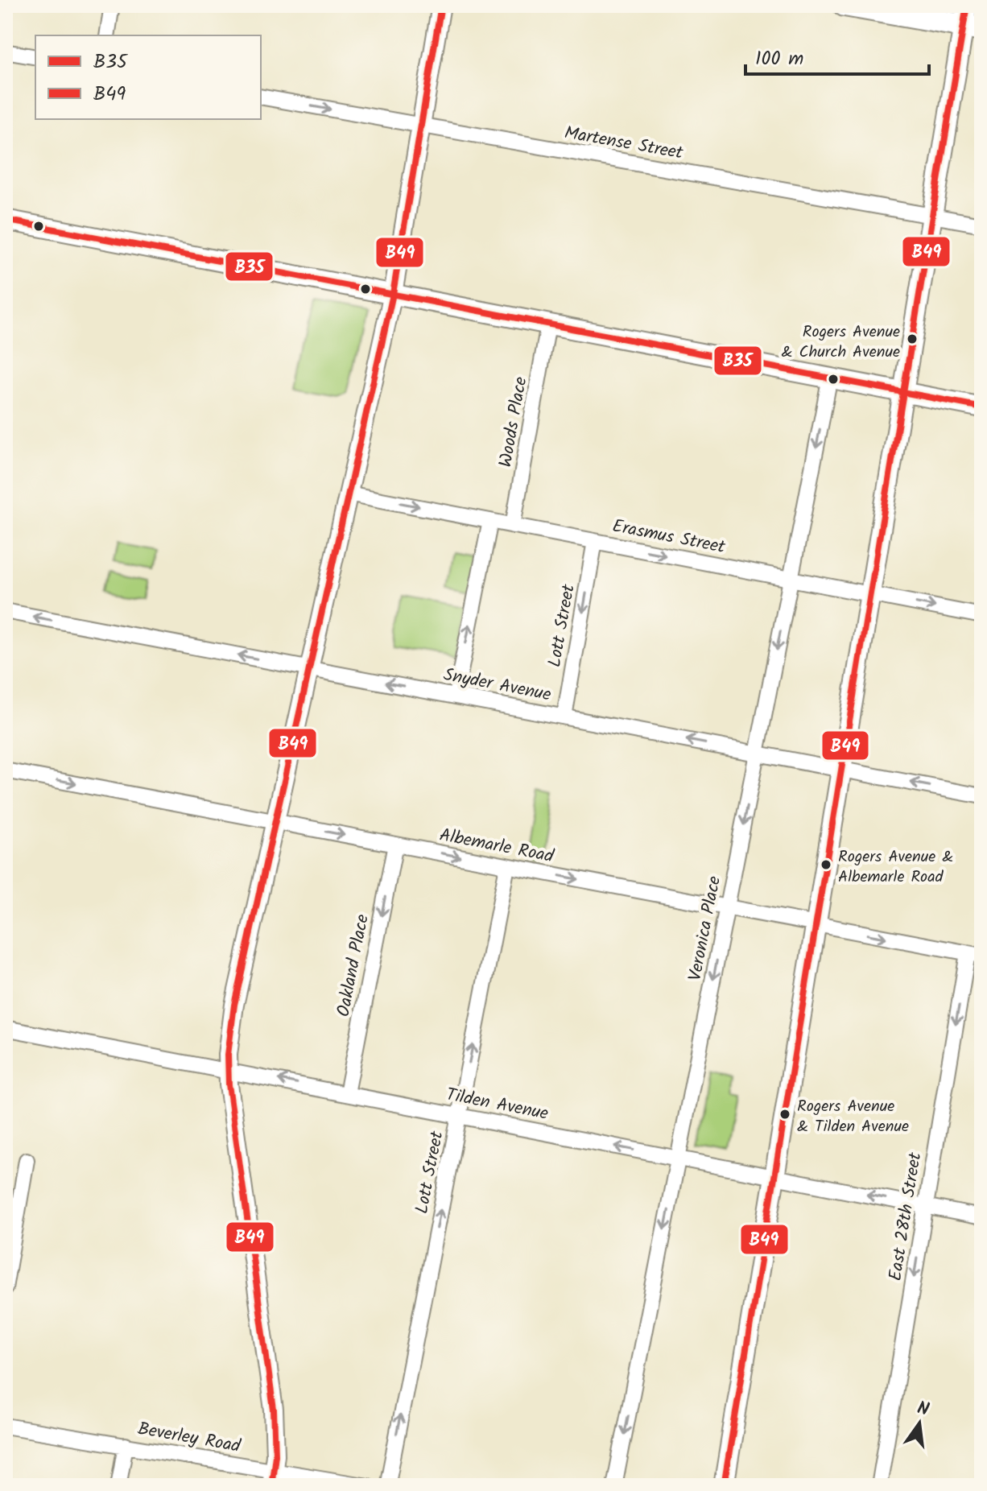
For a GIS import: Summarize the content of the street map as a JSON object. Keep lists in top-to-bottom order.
{
  "streets": {
    "street": [
      "Martense Street",
      "Woods Place",
      "Erasmus Street",
      "Lott Street",
      "Snyder Avenue",
      "Albemarle Road",
      "Veronica Place",
      "Oakland Place",
      "Tilden Avenue",
      "East 28th Street",
      "Beverley Road"
    ]
  },
  "crossings": [
    ["Woods Place", "Erasmus Street"],
    ["Erasmus Street", "Lott Street"],
    ["Erasmus Street", "Veronica Place"],
    ["Lott Street", "Snyder Avenue"],
    ["Lott Street", "Albemarle Road"],
    ["Lott Street", "Tilden Avenue"],
    ["Snyder Avenue", "Veronica Place"],
    ["Albemarle Road", "Veronica Place"],
    ["Albemarle Road", "Oakland Place"],
    ["Albemarle Road", "East 28th Street"],
    ["Veronica Place", "Tilden Avenue"],
    ["Oakland Place", "Tilden Avenue"],
    ["Tilden Avenue", "East 28th Street"]
  ],
  "one_way": [
    "Erasmus Street",
    "Snyder Avenue",
    "Albemarle Road",
    "Veronica Place",
    "Tilden Avenue",
    "East 28th Street"
  ],
  "places": ["Rogers Avenue & Church Avenue", "Rogers Avenue & Albemarle Road", "Rogers Avenue & Tilden Avenue"],
  "lines": ["transit line B49", "transit line B35"],
  "legend": ["B35", "B49"],
  "scale_bar": "100 m",
  "north": "top"
}
